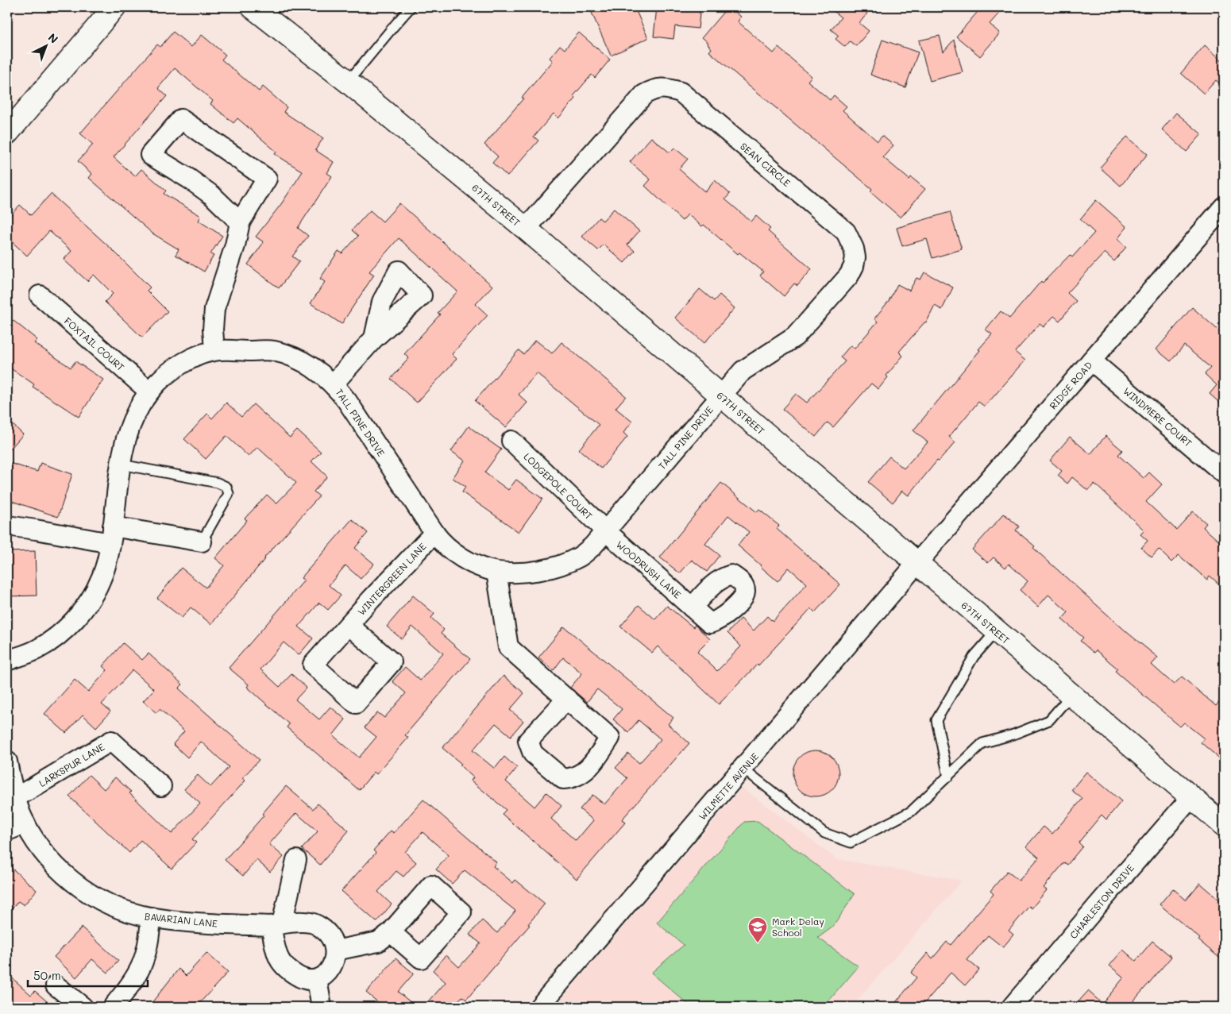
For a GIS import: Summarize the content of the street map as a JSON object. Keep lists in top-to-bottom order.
{
  "streets": {
    "street": [
      "SEAN CIRCLE",
      "67TH STREET",
      "FOXTAIL COURT",
      "RIDGE ROAD",
      "WINDMERE COURT",
      "TALL PINE DRIVE",
      "LODGEPOLE COURT",
      "WOODRUSH LANE",
      "WINTERGREEN LANE",
      "LARKSPUR LANE",
      "WILMETTE AVENUE",
      "CHARLESTON DRIVE",
      "BAVARIAN LANE"
    ]
  },
  "crossings": [
    ["SEAN CIRCLE", "67TH STREET"],
    ["SEAN CIRCLE", "TALL PINE DRIVE"],
    ["67TH STREET", "RIDGE ROAD"],
    ["67TH STREET", "TALL PINE DRIVE"],
    ["67TH STREET", "WILMETTE AVENUE"],
    ["67TH STREET", "CHARLESTON DRIVE"],
    ["FOXTAIL COURT", "TALL PINE DRIVE"],
    ["RIDGE ROAD", "WINDMERE COURT"],
    ["RIDGE ROAD", "WILMETTE AVENUE"],
    ["TALL PINE DRIVE", "LODGEPOLE COURT"],
    ["TALL PINE DRIVE", "WOODRUSH LANE"],
    ["TALL PINE DRIVE", "WINTERGREEN LANE"],
    ["LODGEPOLE COURT", "WOODRUSH LANE"],
    ["LARKSPUR LANE", "BAVARIAN LANE"]
  ],
  "places": {
    "school or university": ["Mark Delay School"]
  },
  "scale_bar": "50 m",
  "north": "top right"
}
